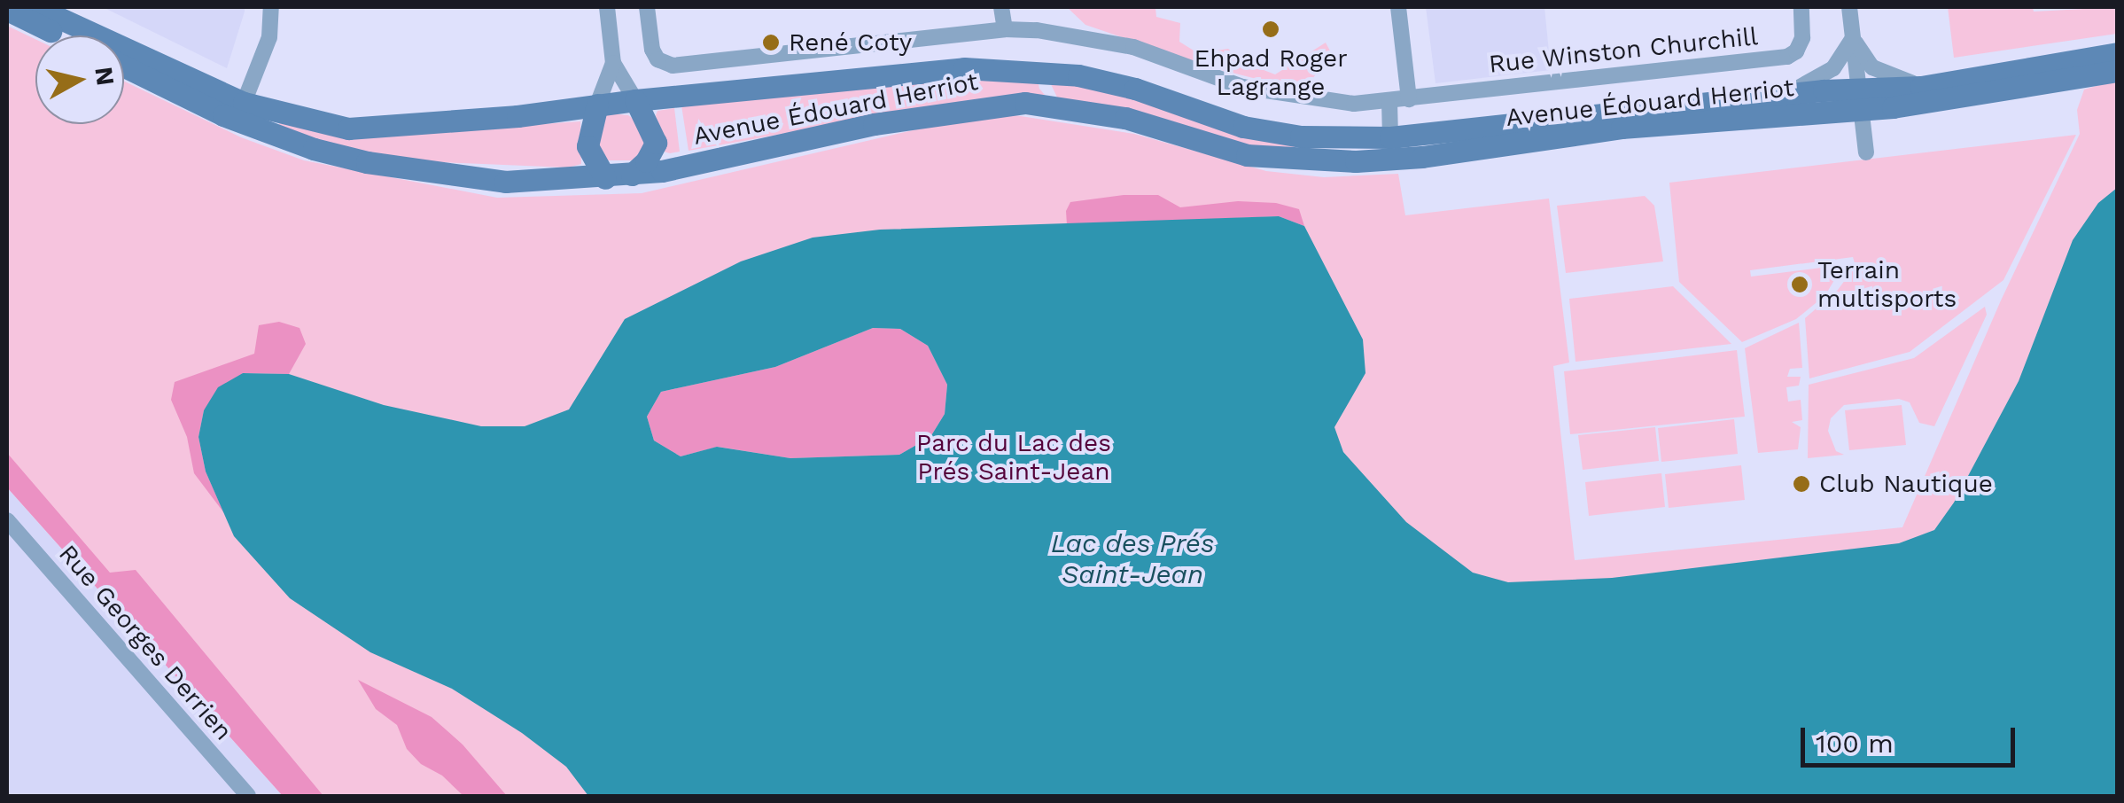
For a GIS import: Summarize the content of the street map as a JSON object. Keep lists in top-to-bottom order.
{
  "streets": {
    "main road": ["Avenue Édouard Herriot"],
    "street": ["Rue Winston Churchill", "Rue Georges Derrien"]
  },
  "water": ["Lac des Prés Saint-Jean"],
  "parks": ["Parc du Lac des Prés Saint-Jean"],
  "places": [
    "Ehpad Roger Lagrange",
    "René Coty",
    "Terrain multisports",
    "Club Nautique"
  ],
  "scale_bar": "100 m",
  "north": "right"
}
